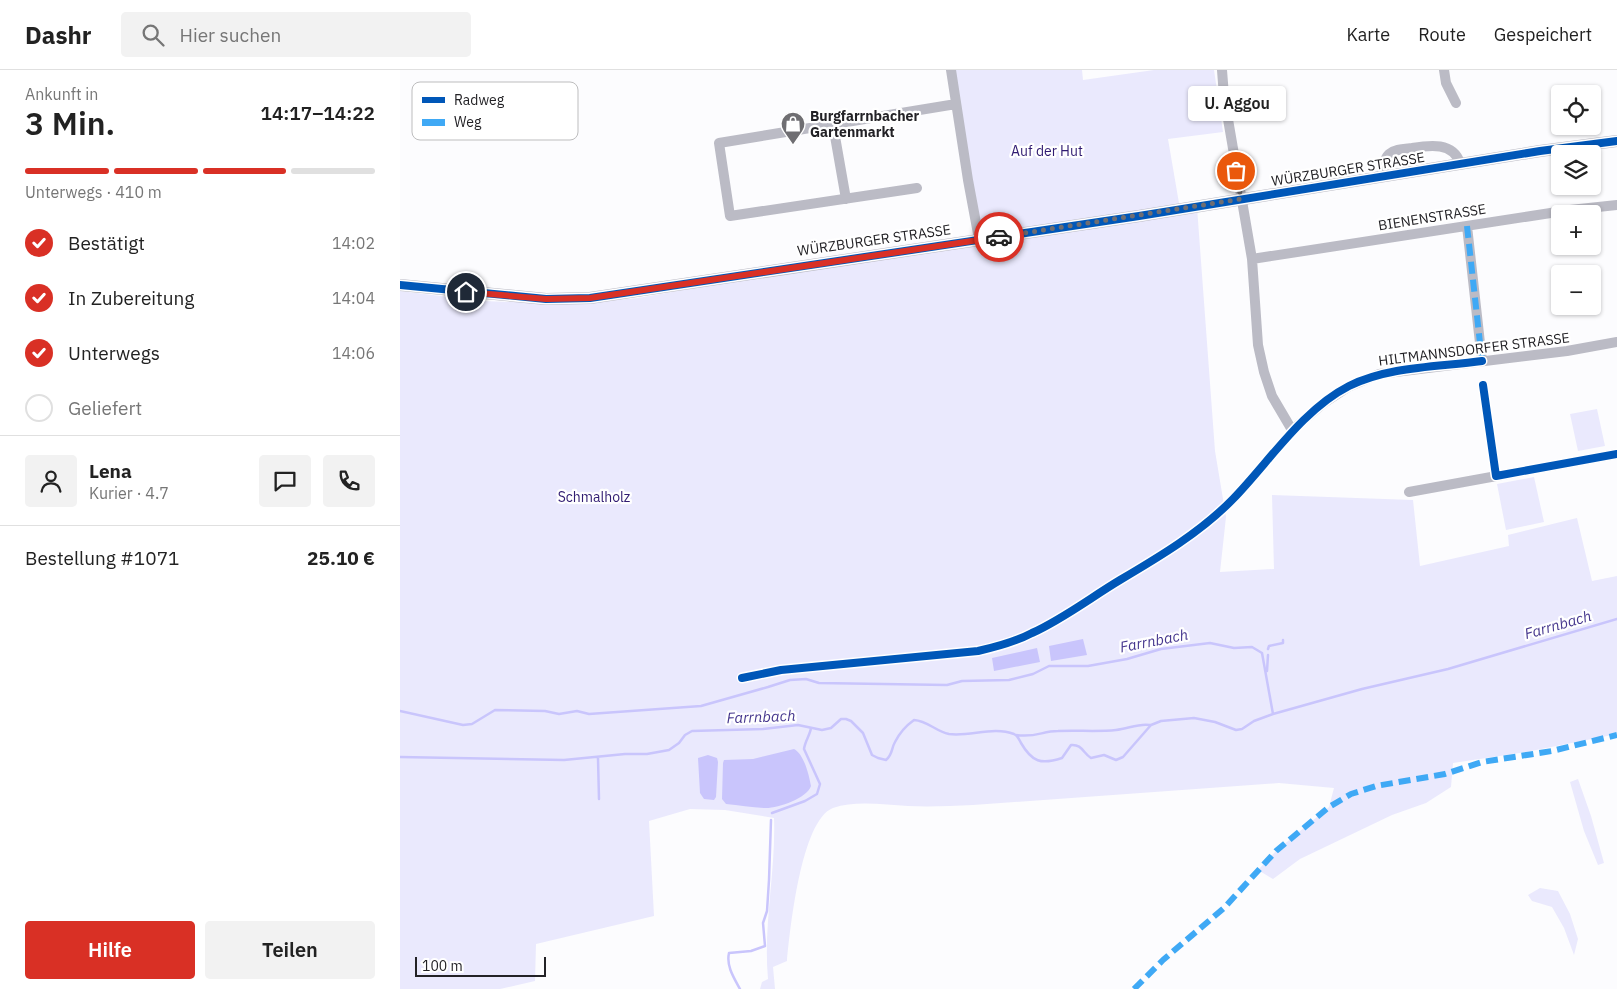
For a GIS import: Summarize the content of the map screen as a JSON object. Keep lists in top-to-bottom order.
{
  "streets": {
    "street": ["WÜRZBURGER STRASSE", "BIENENSTRASSE", "HILTMANNSDORFER STRASSE"]
  },
  "crossings": [
    ["BIENENSTRASSE", "HILTMANNSDORFER STRASSE"]
  ],
  "water": ["Farrnbach"],
  "parks": ["Auf der Hut", "Schmalholz"],
  "places": {
    "shop": ["Burgfarrnbacher Gartenmarkt"],
    "other": ["U. Aggou"]
  },
  "legend": ["Radweg", "Weg"],
  "scale_bar": "100 m",
  "page": {
    "header": "Dashr",
    "search": "Hier suchen",
    "nav": ["Karte", "Route", "Gespeichert"],
    "heading": ["3 Min.", "Ankunft in", "14:17–14:22"],
    "panel": [
      "Lena",
      "Kurier · 4.7",
      "Bestellung #1071",
      "25.10 €"
    ],
    "map_buttons": ["+", "−"],
    "bubble": "U. Aggou",
    "bar": "Unterwegs · 410 m",
    "list": [
      ["Bestätigt", "14:02"],
      ["In Zubereitung", "14:04"],
      ["Unterwegs", "14:06"],
      "Geliefert"
    ],
    "buttons": ["Hilfe", "Teilen"],
    "scale": "100 m"
  }
}
